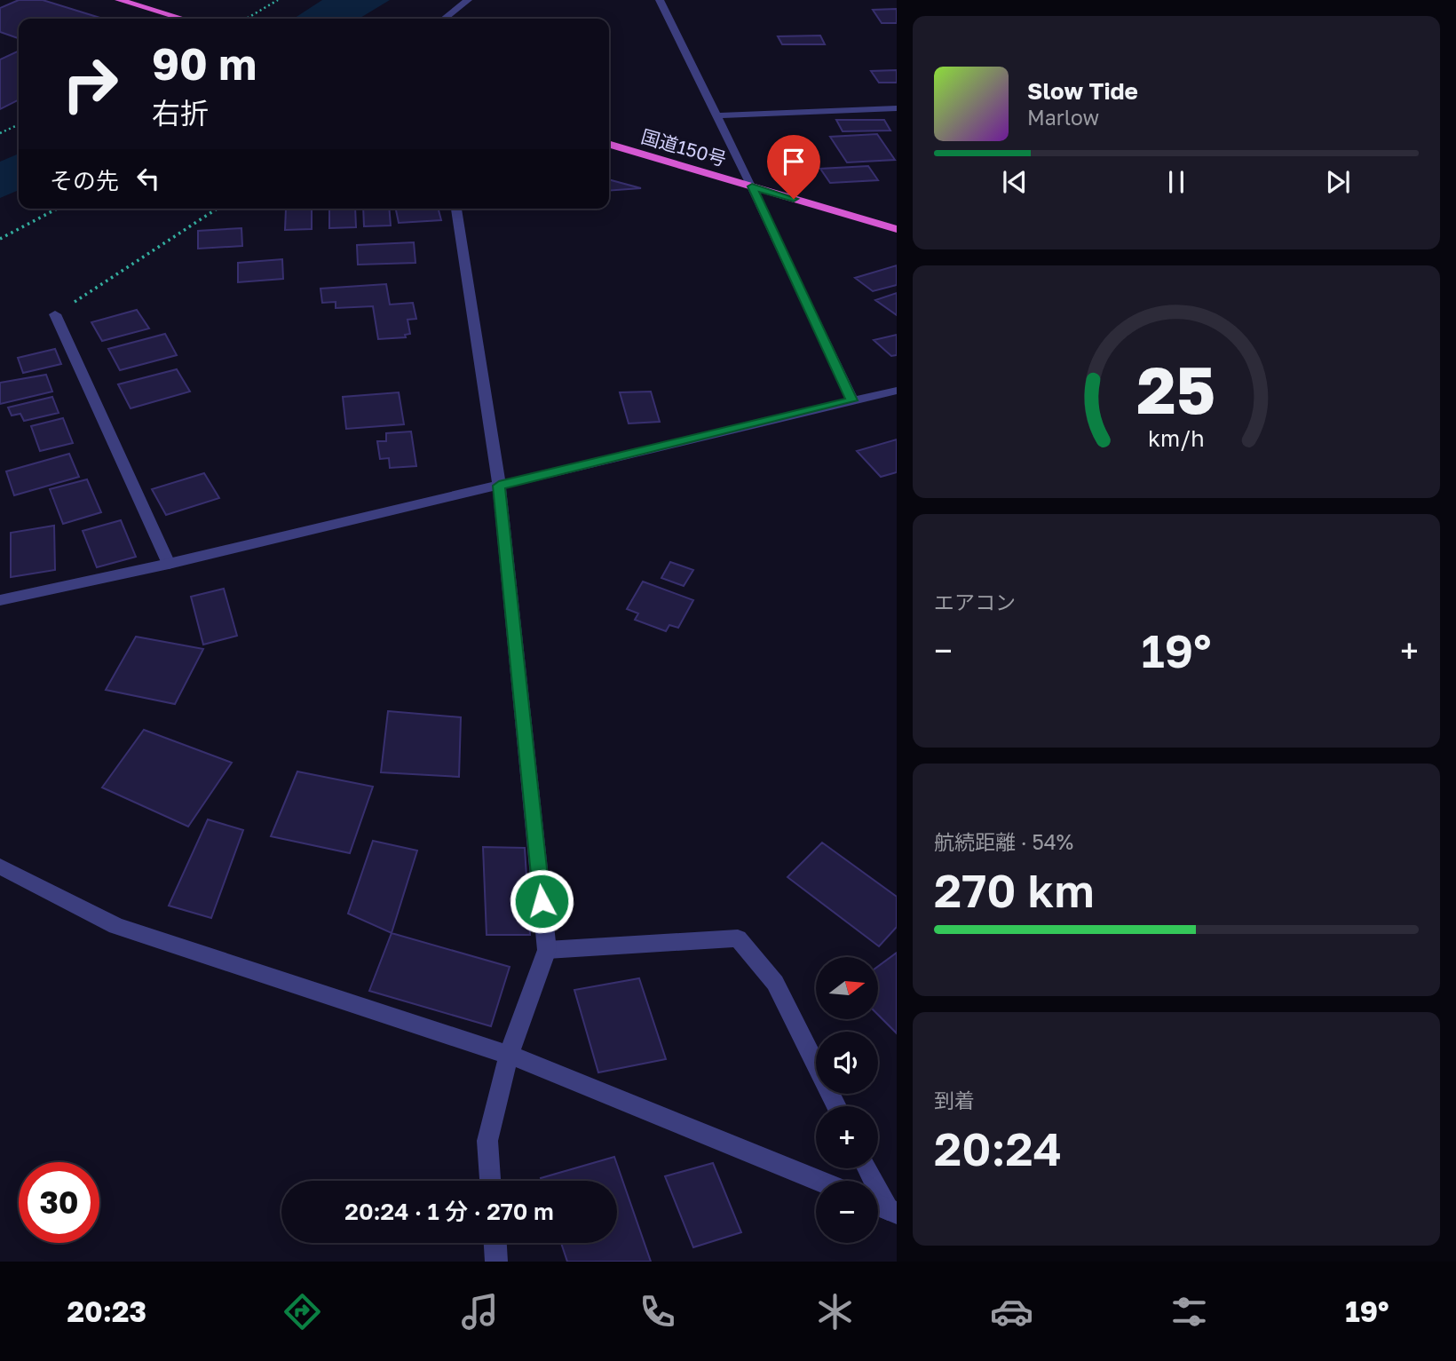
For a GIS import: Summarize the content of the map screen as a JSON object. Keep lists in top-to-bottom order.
{
  "streets": {
    "highway": ["国道150号"]
  },
  "north": "right",
  "page": {
    "turn": ["90 m", "右折"],
    "song": ["Slow Tide", "Marlow"],
    "then": "その先",
    "tile": [
      "エアコン",
      ["航続距離 · 54%", "270 km"],
      ["到着", "20:24"]
    ],
    "heat": ["−", "19°", "+"],
    "map_buttons": ["+", "−"],
    "limit": "30",
    "trip": "20:24 · 1 分 · 270 m",
    "tabs": ["20:23", "19°"],
    "gauge": ["25", "km/h"]
  }
}
